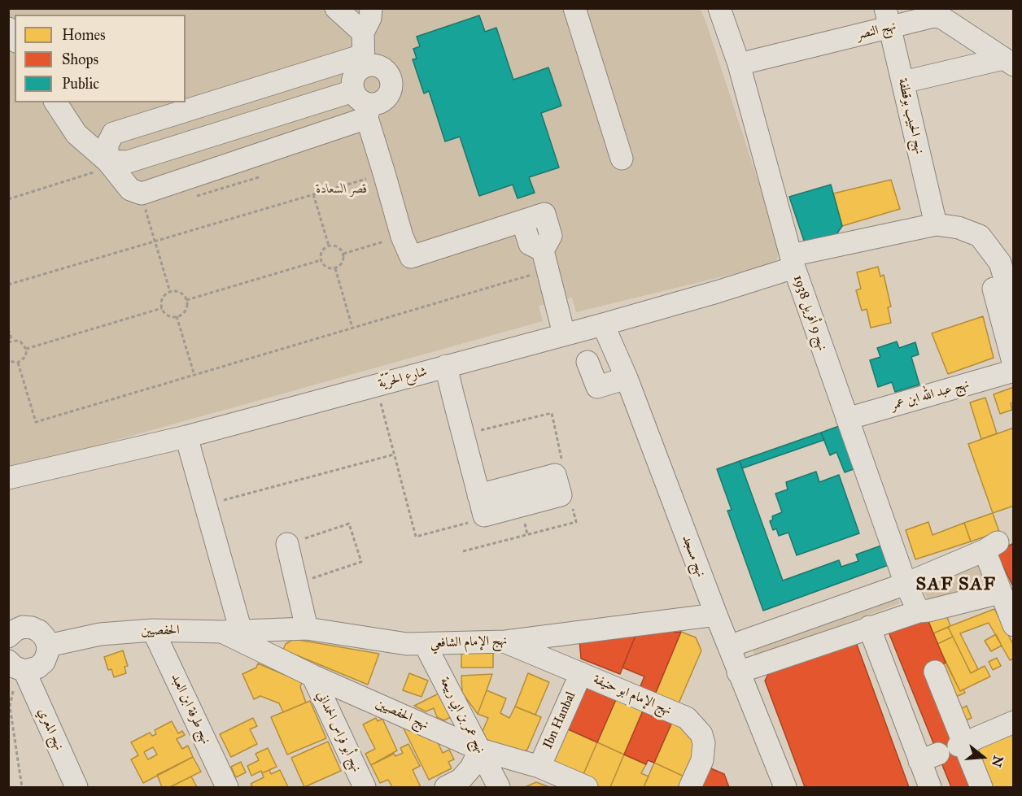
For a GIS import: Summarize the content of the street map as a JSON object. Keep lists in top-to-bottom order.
{
  "streets": {
    "street": [
      "نهج النصر",
      "نهج الحبيب بوقطفة",
      "نهج 9 أفريل 1938",
      "شارع الحرّيّة",
      "نهج عبد الله ابن عمر",
      "نهج مسجد",
      "الحفصيين",
      "نهج الإمام الشافعي",
      "نهج الإمام ابو حنيفة",
      "نهج طرفة ابن العبد",
      "نهج الحفصيين",
      "نهج عمر بن ابي ربيعة",
      "Ibn Hanbal",
      "نهج المعري",
      "نهج أبو فراس الحمداني"
    ]
  },
  "crossings": [
    ["نهج النصر", "نهج الحبيب بوقطفة"],
    ["نهج النصر", "نهج 9 أفريل 1938"],
    ["نهج الحبيب بوقطفة", "شارع الحرّيّة"],
    ["نهج 9 أفريل 1938", "شارع الحرّيّة"],
    ["نهج 9 أفريل 1938", "نهج عبد الله ابن عمر"],
    ["شارع الحرّيّة", "نهج مسجد"],
    ["نهج مسجد", "نهج الإمام الشافعي"],
    ["الحفصيين", "نهج الإمام الشافعي"],
    ["الحفصيين", "نهج طرفة ابن العبد"],
    ["الحفصيين", "نهج الحفصيين"],
    ["نهج الإمام الشافعي", "نهج الإمام ابو حنيفة"],
    ["نهج الإمام الشافعي", "نهج الحفصيين"],
    ["نهج الإمام الشافعي", "نهج عمر بن ابي ربيعة"],
    ["نهج الإمام ابو حنيفة", "Ibn Hanbal"],
    ["نهج الحفصيين", "نهج عمر بن ابي ربيعة"],
    ["نهج الحفصيين", "Ibn Hanbal"],
    ["نهج الحفصيين", "نهج أبو فراس الحمداني"]
  ],
  "districts": ["SAF SAF"],
  "parks": ["قصر السعادة"],
  "legend": ["Homes", "Shops", "Public"],
  "north": "right"
}
